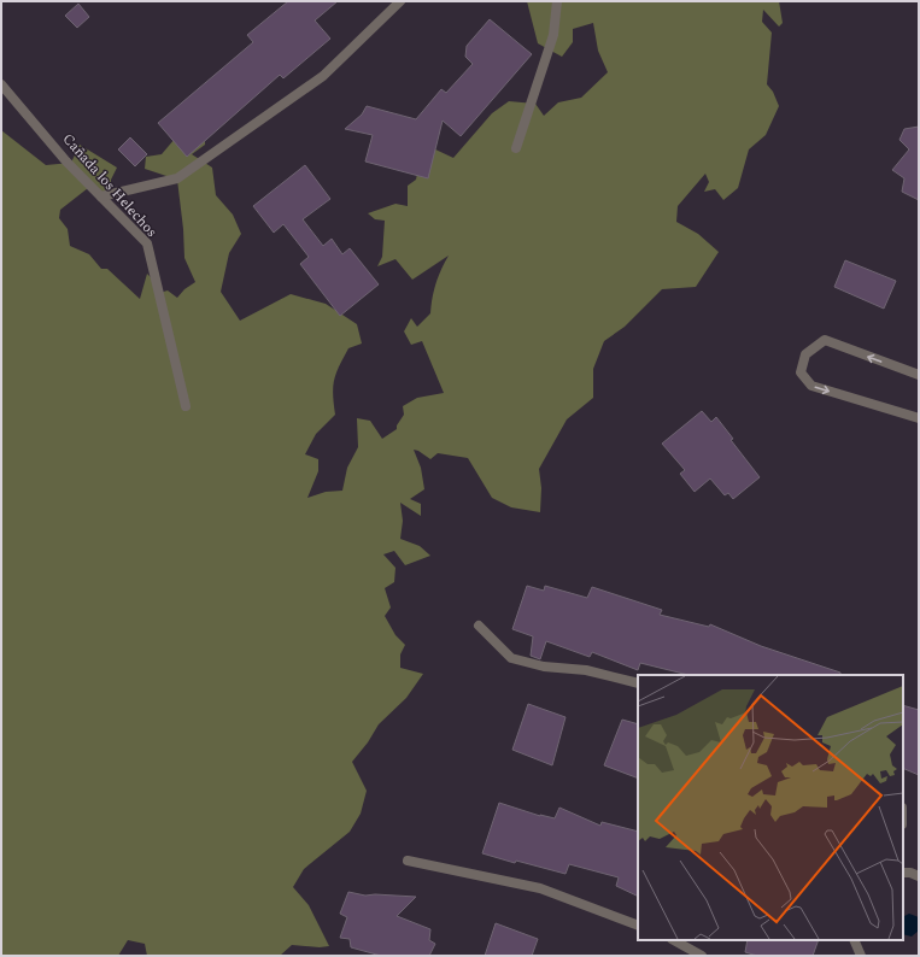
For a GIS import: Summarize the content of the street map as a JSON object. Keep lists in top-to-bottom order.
{
  "streets": {
    "street": ["Cañada los Helechos"]
  }
}
